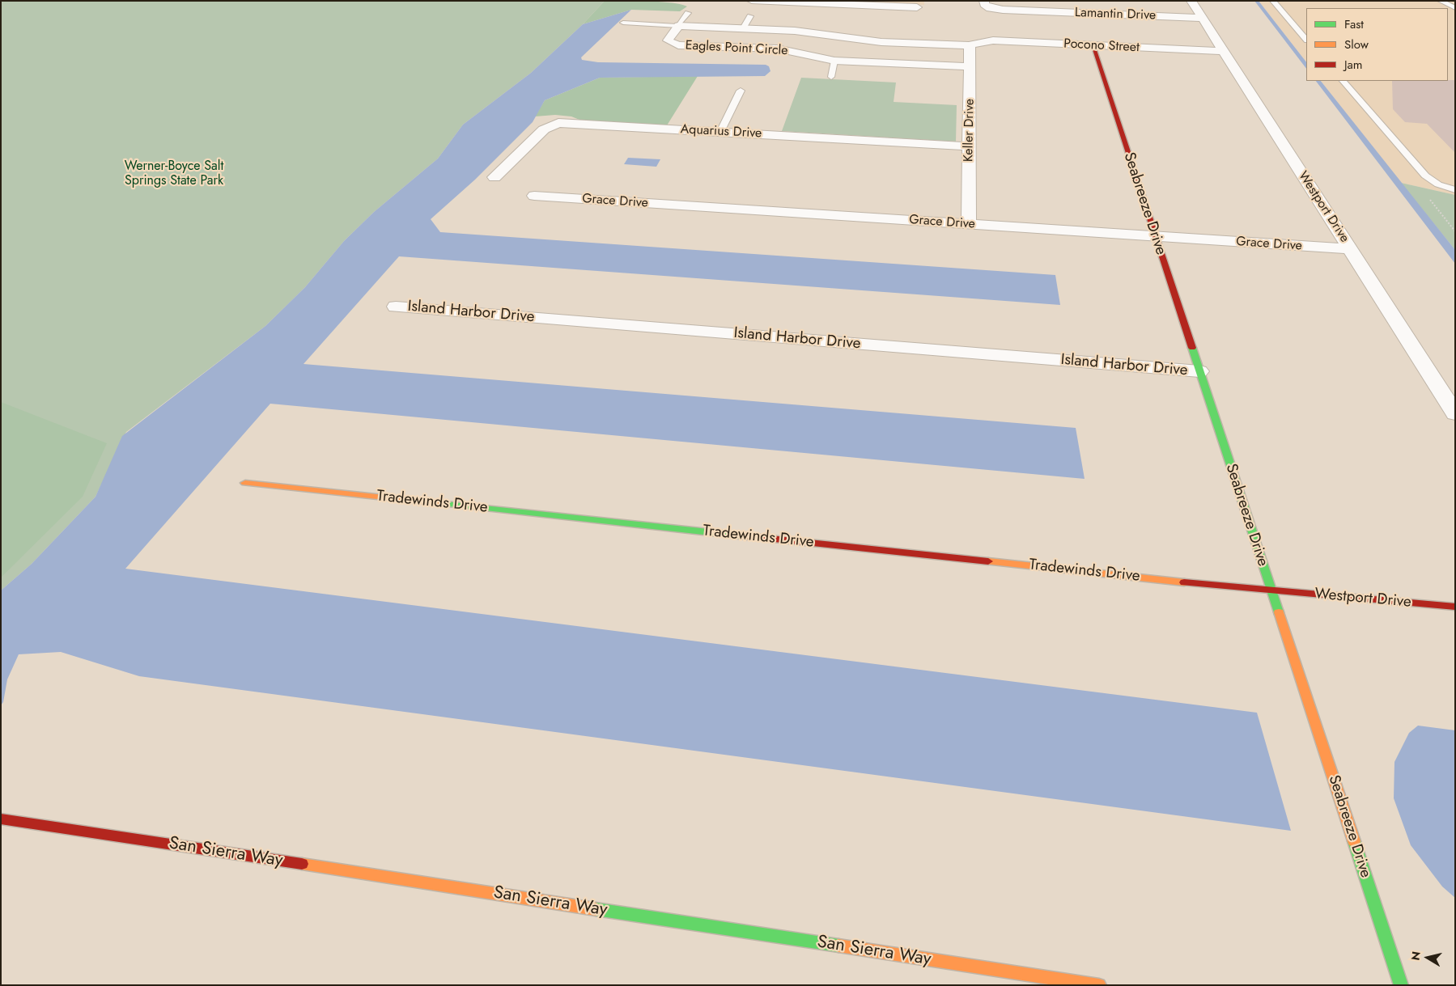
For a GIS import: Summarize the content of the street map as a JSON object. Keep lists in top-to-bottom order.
{
  "streets": {
    "street": [
      "Lamantin Drive",
      "Pocono Street",
      "Eagles Point Circle",
      "Keller Drive",
      "Aquarius Drive",
      "Grace Drive",
      "Seabreeze Drive",
      "Westport Drive",
      "Island Harbor Drive",
      "Tradewinds Drive",
      "San Sierra Way"
    ]
  },
  "crossings": [
    ["Lamantin Drive", "Westport Drive"],
    ["Pocono Street", "Eagles Point Circle"],
    ["Pocono Street", "Keller Drive"],
    ["Pocono Street", "Seabreeze Drive"],
    ["Pocono Street", "Westport Drive"],
    ["Eagles Point Circle", "Keller Drive"],
    ["Keller Drive", "Aquarius Drive"],
    ["Keller Drive", "Grace Drive"],
    ["Grace Drive", "Seabreeze Drive"],
    ["Grace Drive", "Westport Drive"],
    ["Seabreeze Drive", "Westport Drive"],
    ["Seabreeze Drive", "Island Harbor Drive"],
    ["Seabreeze Drive", "Tradewinds Drive"],
    ["Westport Drive", "Tradewinds Drive"]
  ],
  "parks": ["Werner-Boyce Salt Springs State Park"],
  "legend": ["Fast", "Slow", "Jam"],
  "north": "left"
}
